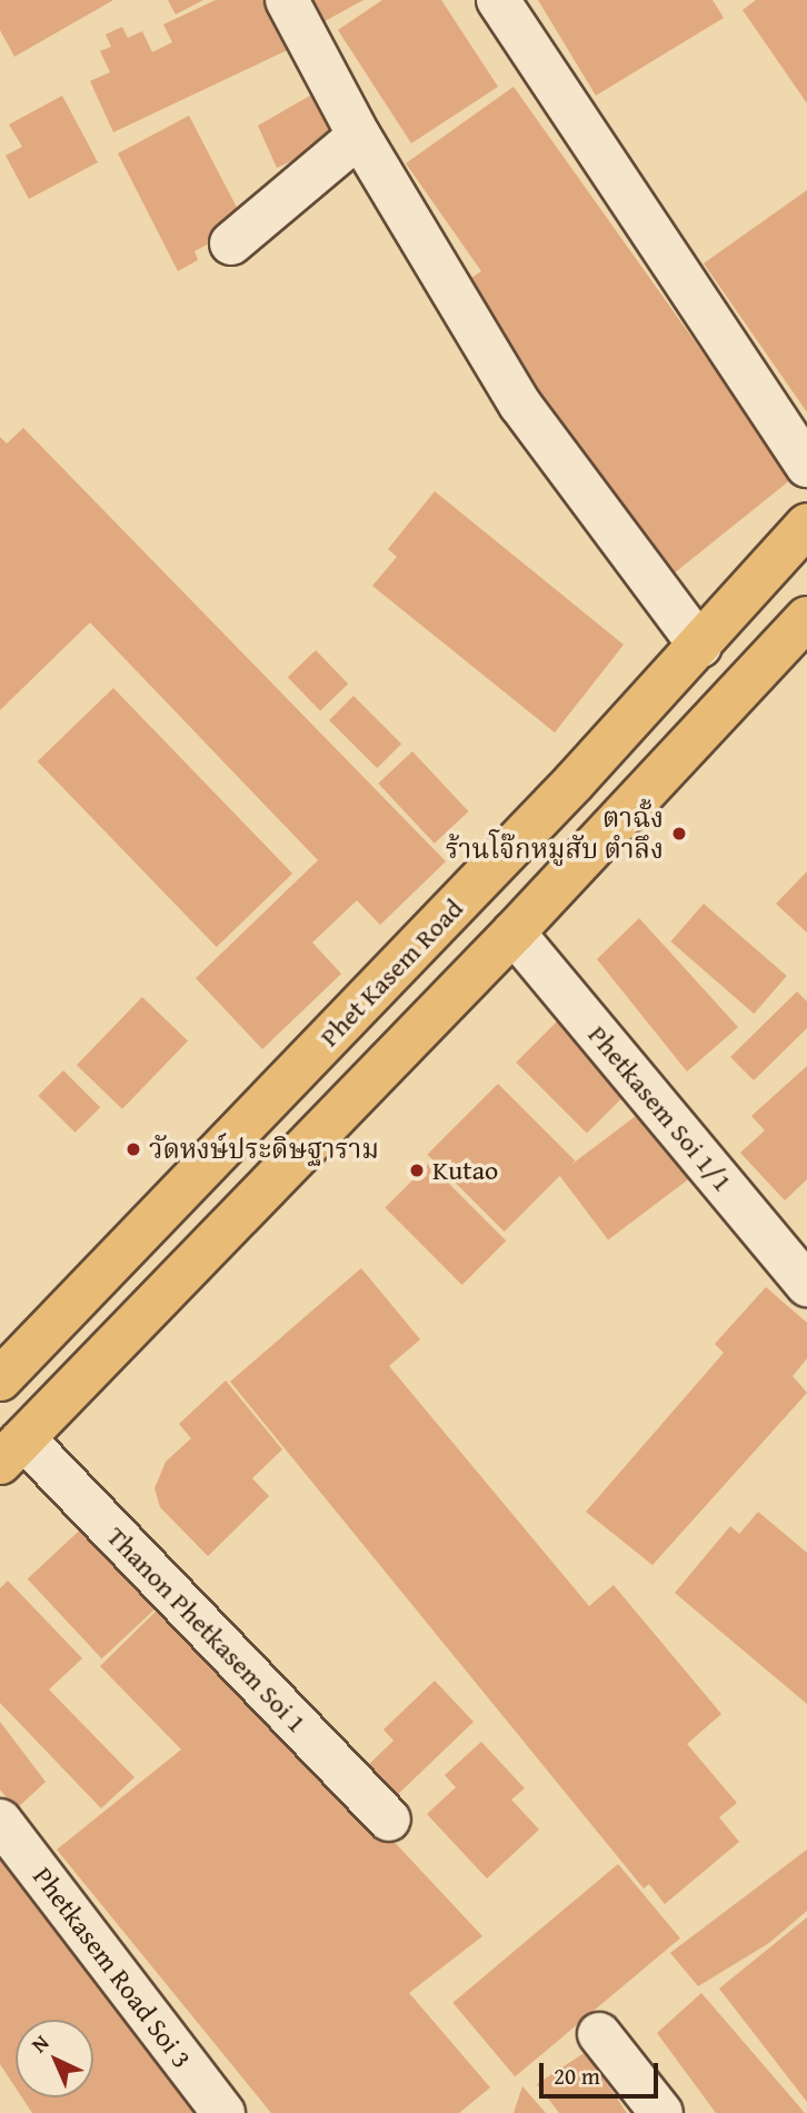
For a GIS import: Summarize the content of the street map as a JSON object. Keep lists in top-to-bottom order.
{
  "streets": {
    "main road": ["Phet Kasem Road"],
    "street": ["Phetkasem Soi 1/1", "Thanon Phetkasem Soi 1", "Phetkasem Road Soi 3"]
  },
  "places": ["ตาฉั้ง ร้านโจ๊กหมูสับ ตำลึง", "วัดหงษ์ประดิษฐาราม", "Kutao"],
  "scale_bar": "20 m",
  "north": "top left"
}
